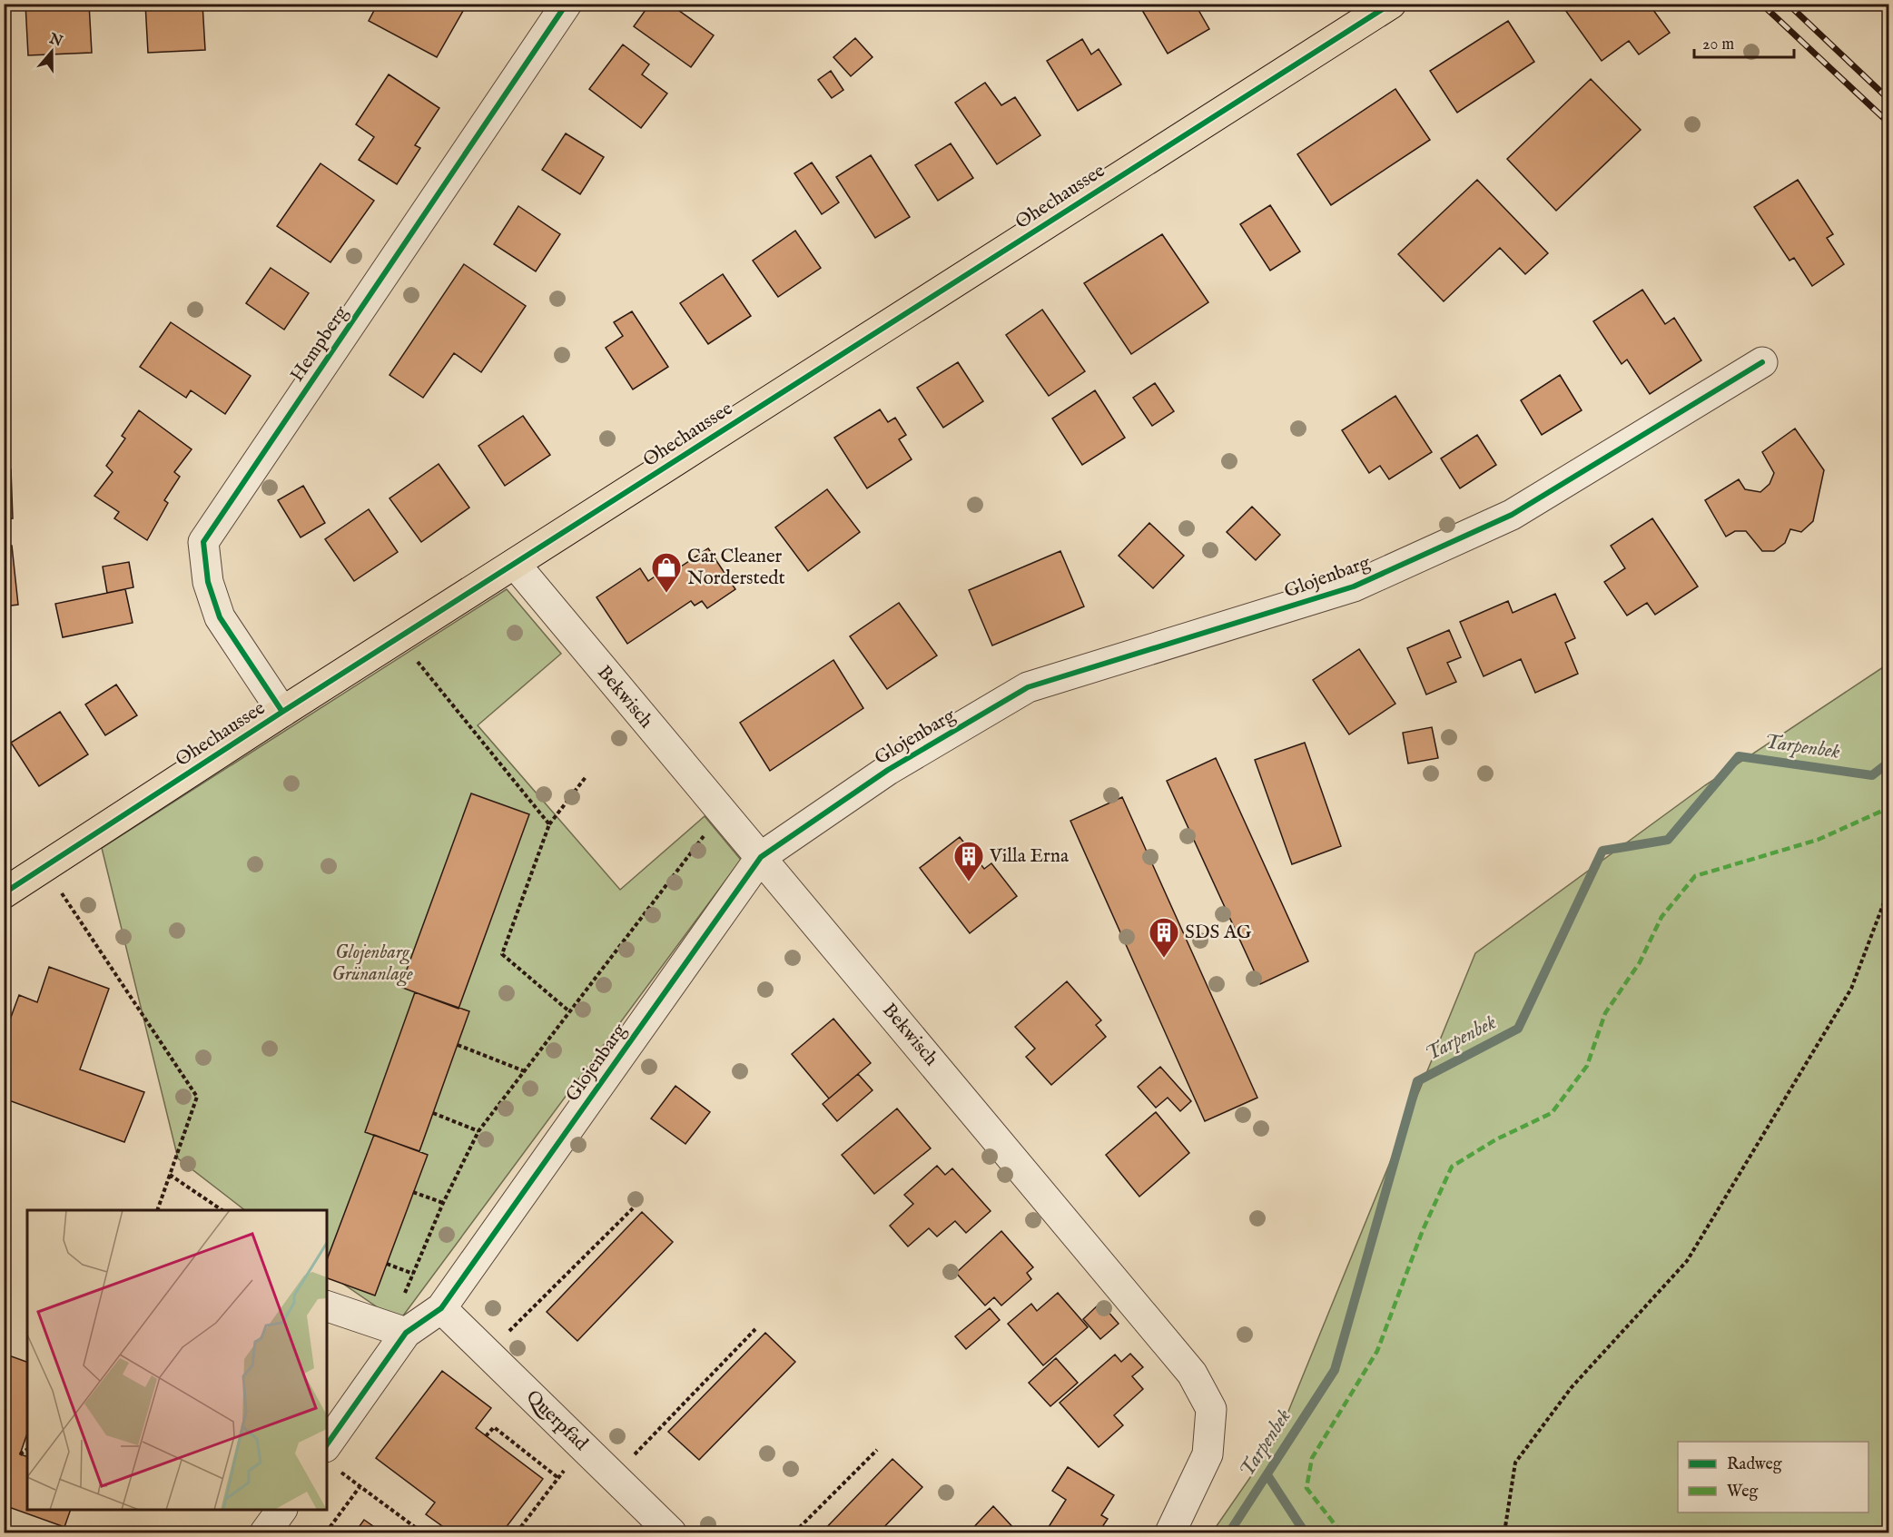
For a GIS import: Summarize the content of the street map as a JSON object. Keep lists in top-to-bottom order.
{
  "streets": {
    "main road": ["Ohechaussee"],
    "street": [
      "Hempberg",
      "Glojenbarg",
      "Bekwisch",
      "Querpfad"
    ]
  },
  "crossings": [
    ["Ohechaussee", "Hempberg"],
    ["Ohechaussee", "Bekwisch"],
    ["Glojenbarg", "Bekwisch"],
    ["Glojenbarg", "Querpfad"]
  ],
  "water": ["Tarpenbek"],
  "parks": ["Glojenbarg Grünanlage"],
  "places": {
    "shop": ["Car Cleaner Norderstedt"],
    "building": ["Villa Erna", "SDS AG"]
  },
  "legend": ["Radweg", "Weg"],
  "scale_bar": "20 m",
  "north": "top"
}
